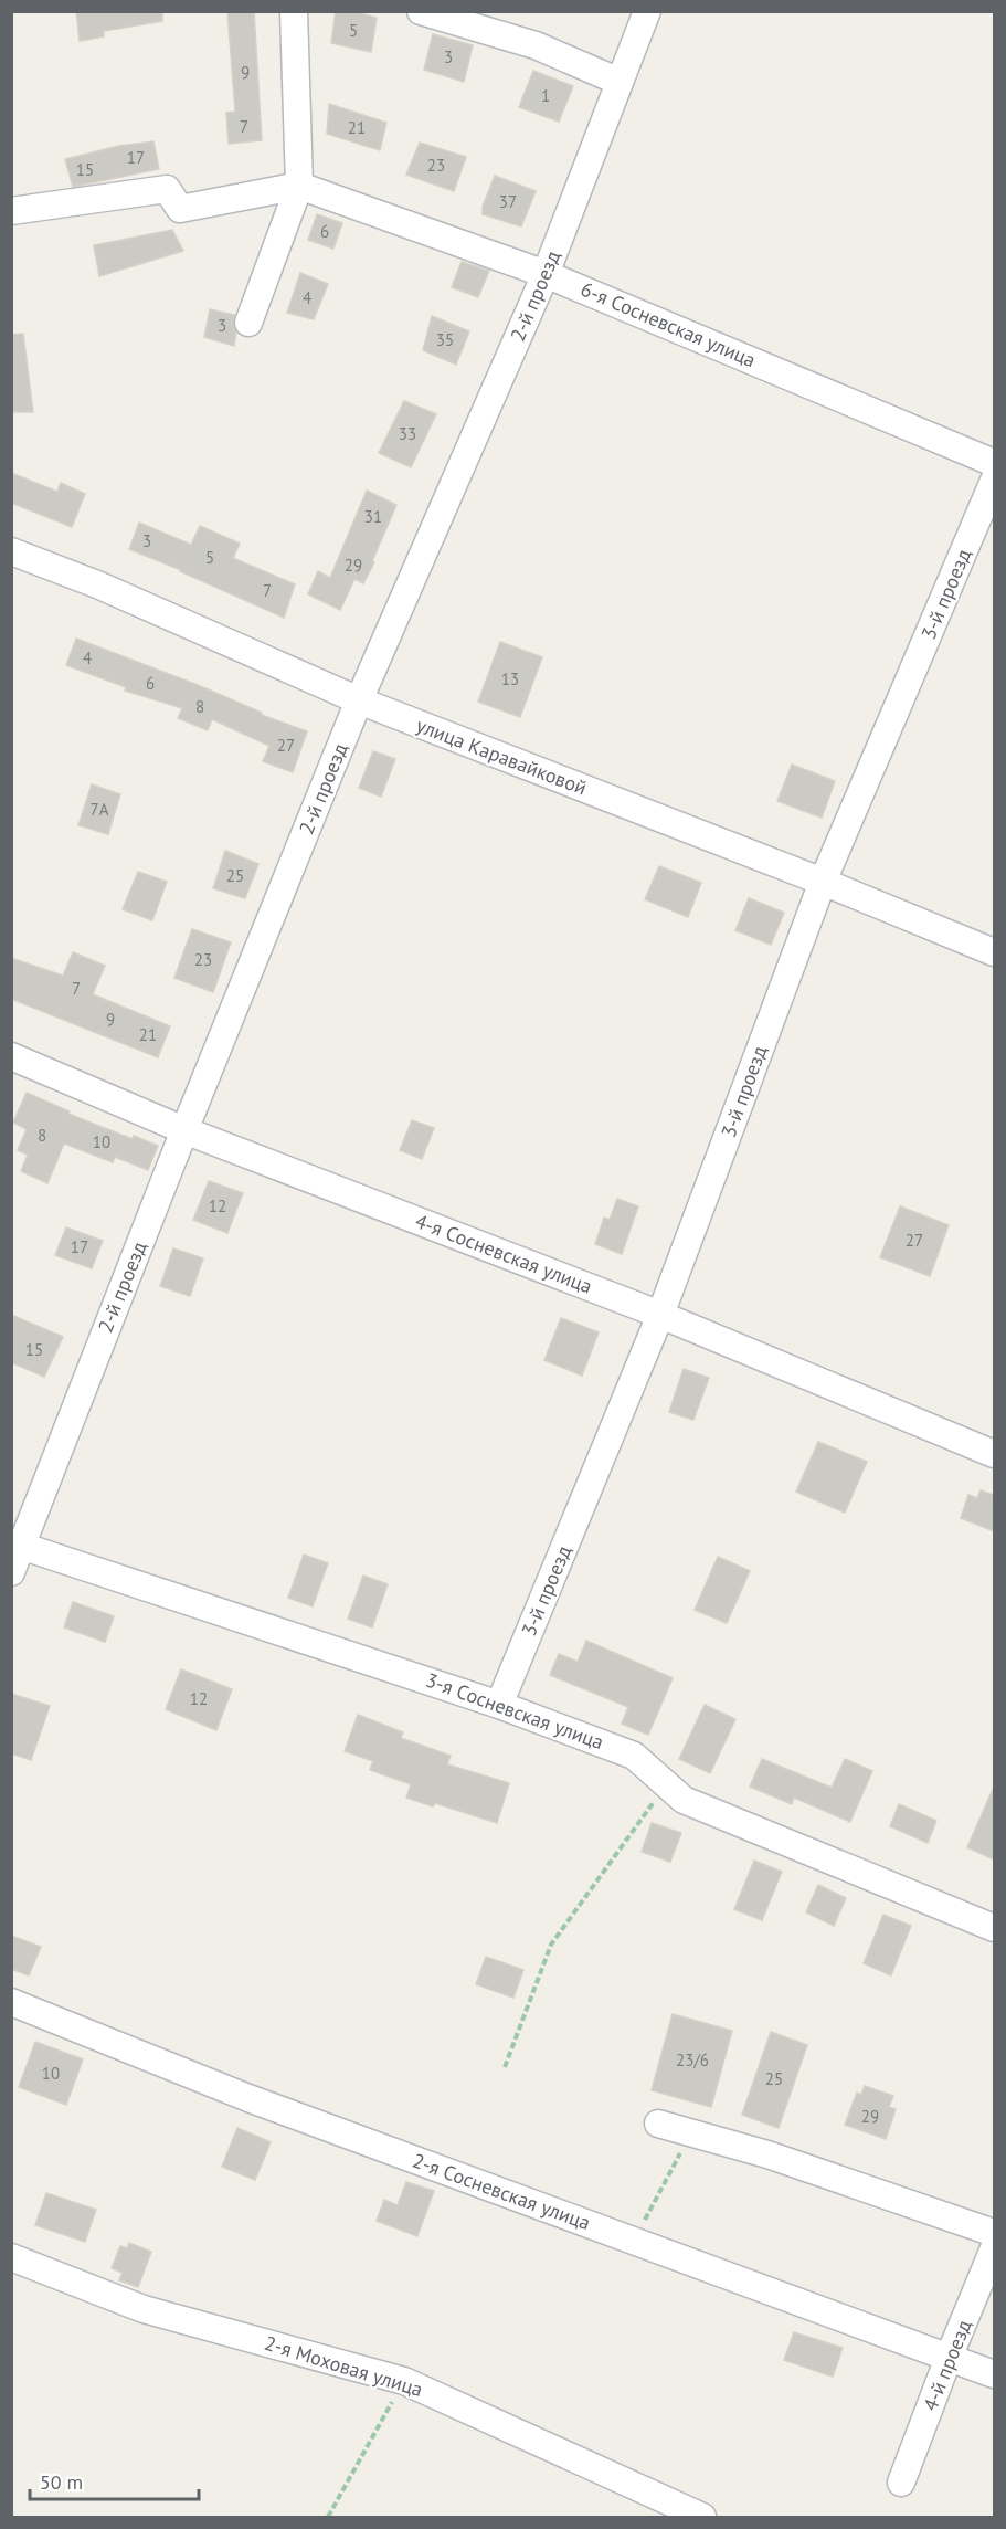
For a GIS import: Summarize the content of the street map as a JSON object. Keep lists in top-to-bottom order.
{
  "streets": {
    "street": [
      "2-й проезд",
      "6-я Сосневская улица",
      "3-й проезд",
      "улица Каравайковой",
      "4-я Сосневская улица",
      "3-я Сосневская улица",
      "2-я Сосневская улица",
      "4-й проезд",
      "2-я Моховая улица"
    ]
  },
  "crossings": [
    ["2-й проезд", "6-я Сосневская улица"],
    ["2-й проезд", "улица Каравайковой"],
    ["2-й проезд", "4-я Сосневская улица"],
    ["2-й проезд", "3-я Сосневская улица"],
    ["3-й проезд", "улица Каравайковой"],
    ["3-й проезд", "4-я Сосневская улица"],
    ["3-й проезд", "3-я Сосневская улица"],
    ["2-я Сосневская улица", "4-й проезд"]
  ],
  "house_numbers": [
    "5",
    "3",
    "9",
    "1",
    "7",
    "21",
    "17",
    "23",
    "15",
    "37",
    "6",
    "4",
    "3",
    "35",
    "33",
    "31",
    "3",
    "5",
    "29",
    "7",
    "4",
    "13",
    "6",
    "8",
    "27",
    "7А",
    "25",
    "23",
    "7",
    "9",
    "21",
    "8",
    "10",
    "12",
    "27",
    "17",
    "15",
    "12",
    "23/6",
    "10",
    "25",
    "29"
  ],
  "scale_bar": "50 m"
}
